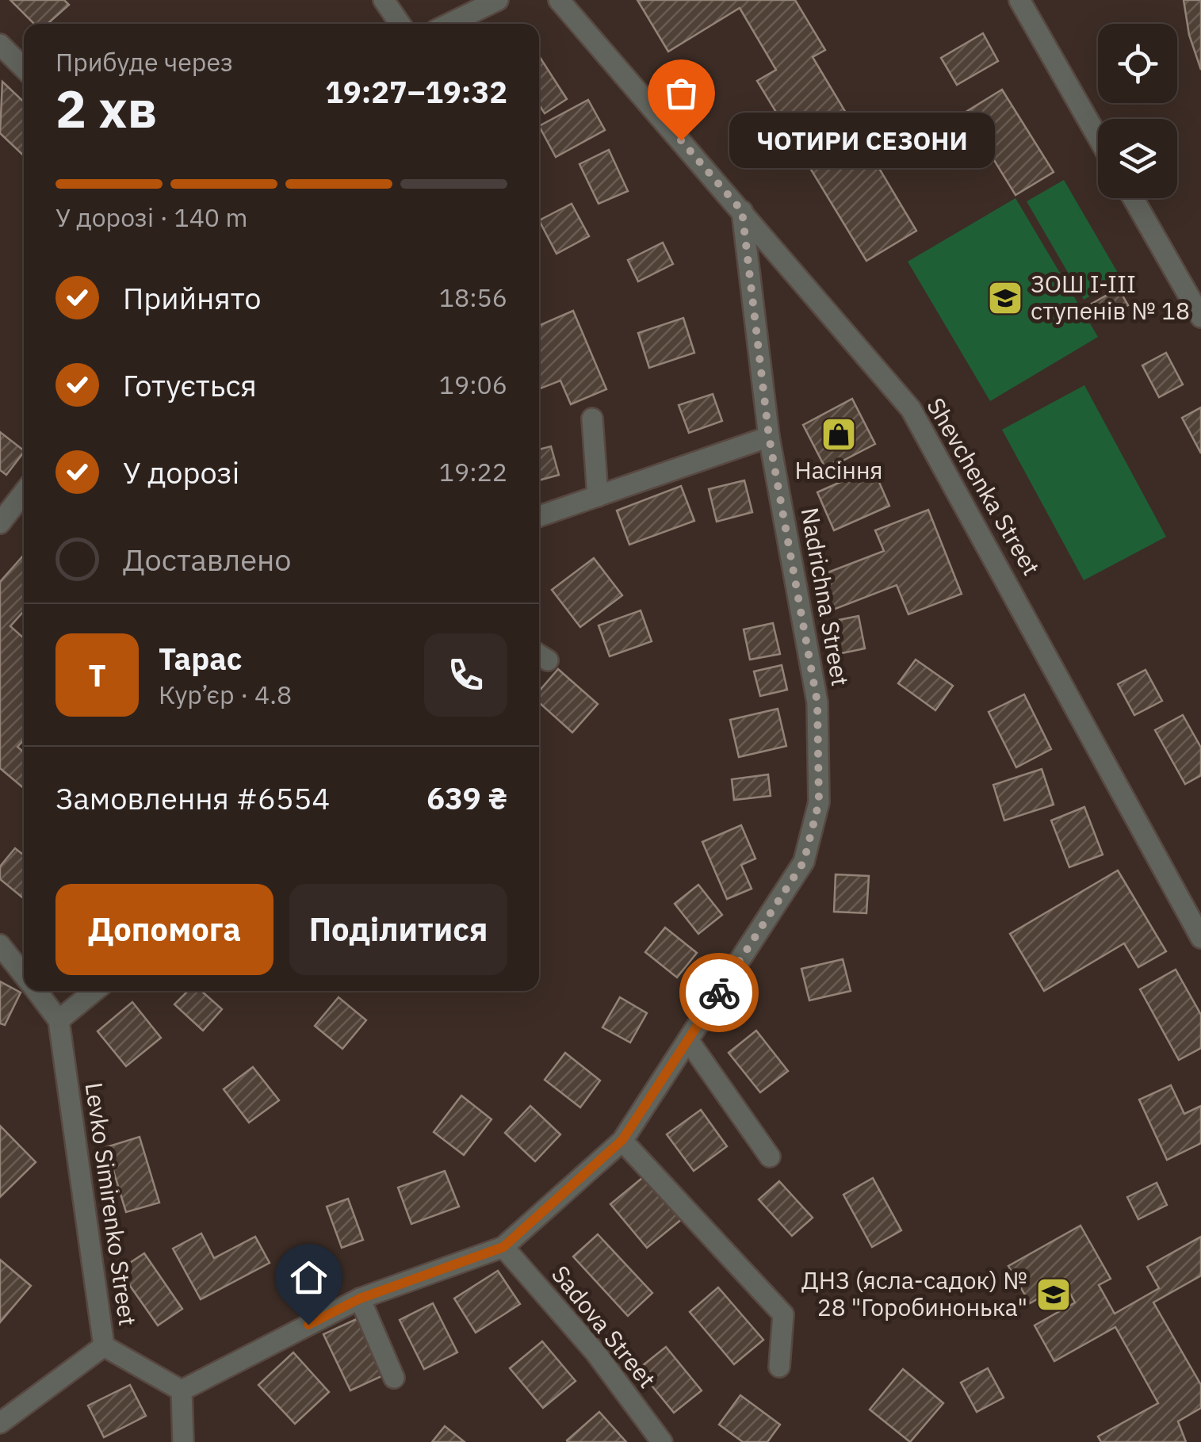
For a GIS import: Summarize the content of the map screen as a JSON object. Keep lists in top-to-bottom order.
{
  "streets": {
    "street": [
      "Shevchenka Street",
      "Nadrichna Street",
      "Levko Simirenko Street",
      "Sadova Street"
    ]
  },
  "crossings": [
    ["Shevchenka Street", "Nadrichna Street"],
    ["Nadrichna Street", "Levko Simirenko Street"],
    ["Nadrichna Street", "Sadova Street"]
  ],
  "places": {
    "other": ["ЧОТИРИ СЕЗОНИ"],
    "school or university": ["ЗОШ І-ІІІ ступенів № 18", "ДНЗ (ясла-садок) № 28 \"Горобинонька\""],
    "shop": ["Насіння"]
  },
  "page": {
    "heading": ["2 хв", "Прибуде через", "19:27–19:32"],
    "panel": [
      "Тарас",
      "Кур’єр · 4.8",
      "Замовлення #6554",
      "639 ₴"
    ],
    "bubble": "ЧОТИРИ СЕЗОНИ",
    "bar": "У дорозі · 140 m",
    "list": [
      ["Прийнято", "18:56"],
      ["Готується", "19:06"],
      ["У дорозі", "19:22"],
      "Доставлено"
    ],
    "round": "Т",
    "buttons": ["Допомога", "Поділитися"]
  }
}
